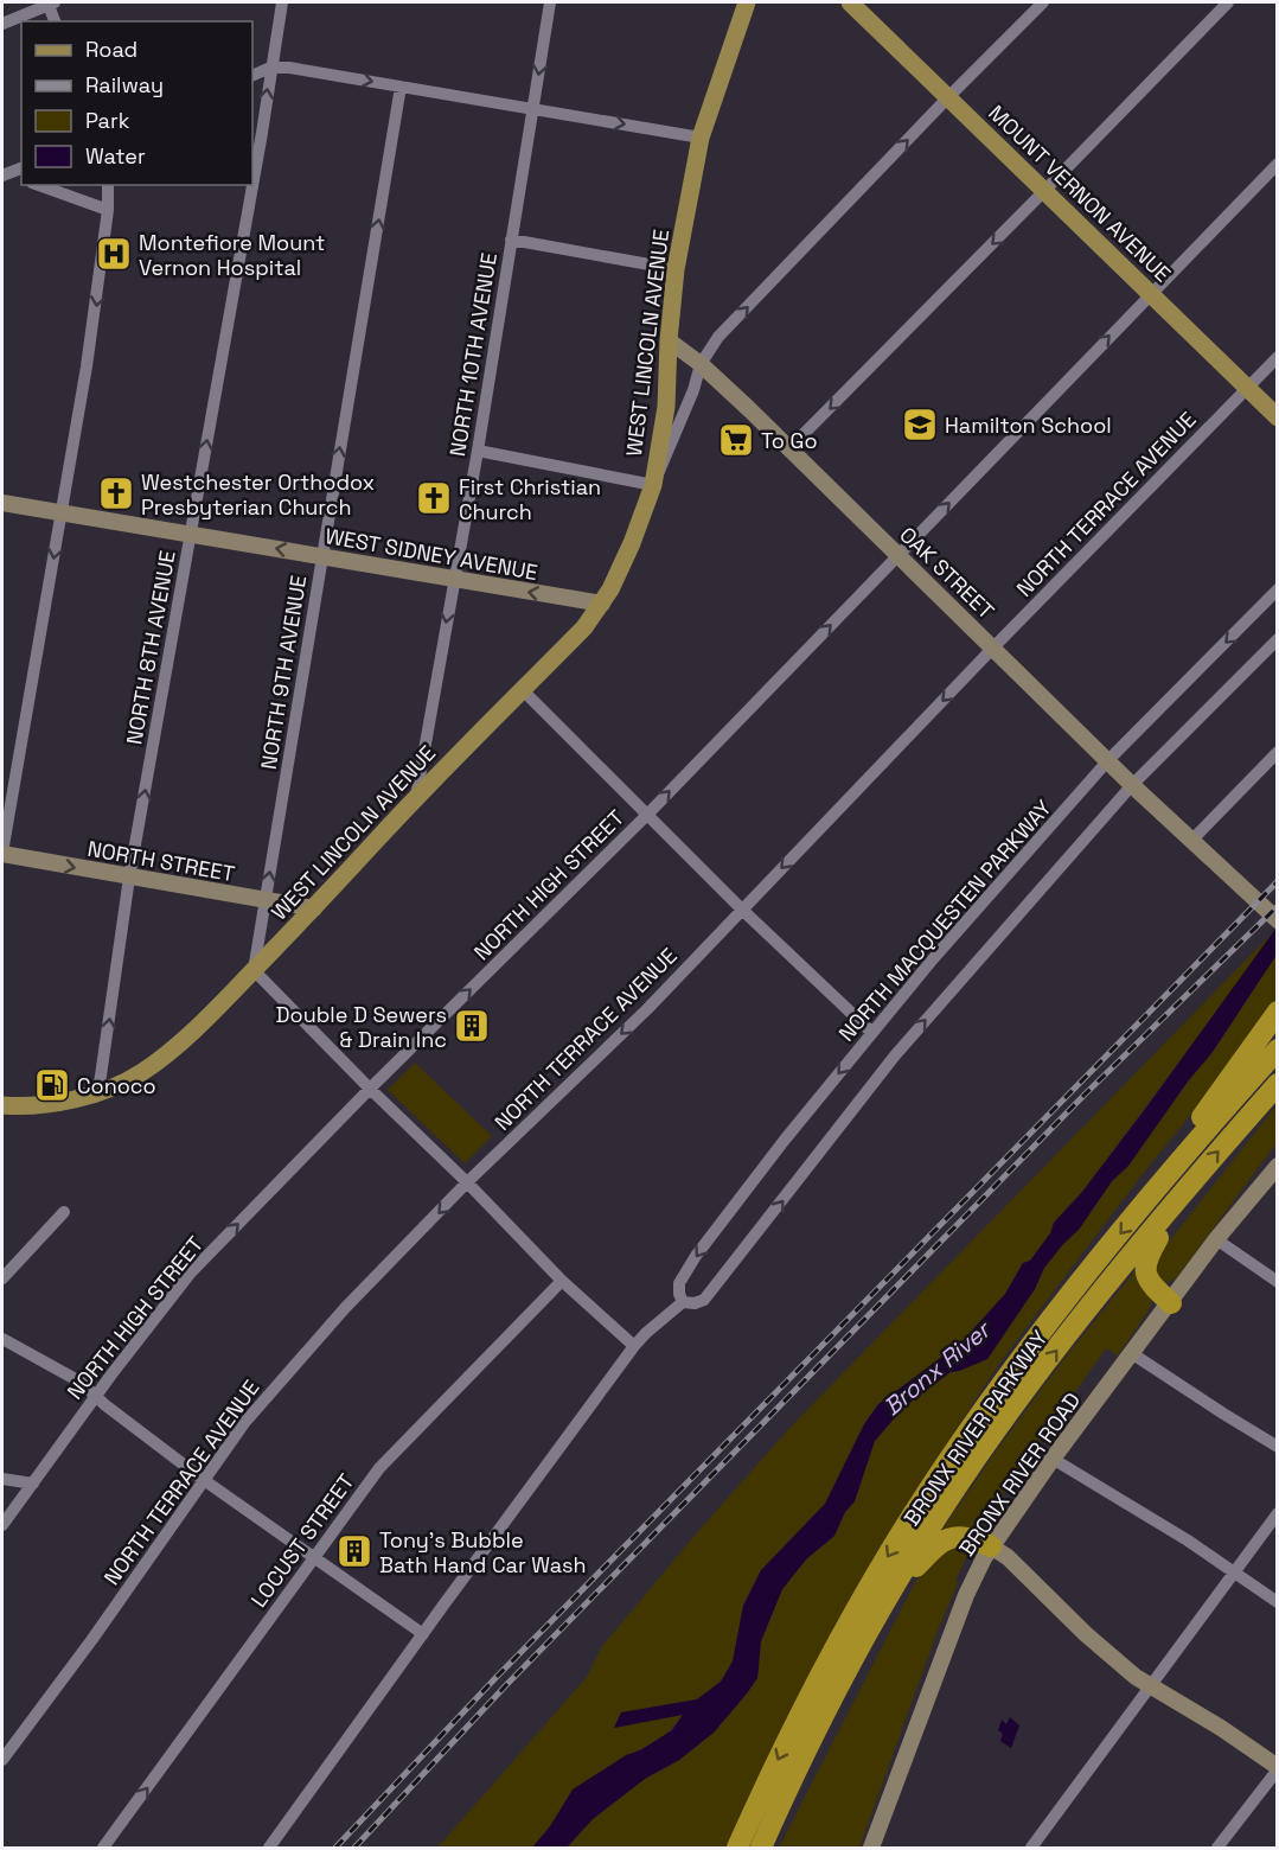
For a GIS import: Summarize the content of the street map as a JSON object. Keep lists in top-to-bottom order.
{
  "streets": {
    "highway": ["BRONX RIVER PARKWAY"],
    "main road": ["MOUNT VERNON AVENUE", "WEST LINCOLN AVENUE"],
    "street": [
      "NORTH 10TH AVENUE",
      "NORTH TERRACE AVENUE",
      "WEST SIDNEY AVENUE",
      "OAK STREET",
      "NORTH 8TH AVENUE",
      "NORTH 9TH AVENUE",
      "NORTH STREET",
      "NORTH HIGH STREET",
      "NORTH MACQUESTEN PARKWAY",
      "BRONX RIVER ROAD",
      "LOCUST STREET"
    ]
  },
  "crossings": [
    ["MOUNT VERNON AVENUE", "WEST LINCOLN AVENUE"],
    ["MOUNT VERNON AVENUE", "NORTH TERRACE AVENUE"],
    ["MOUNT VERNON AVENUE", "NORTH HIGH STREET"],
    ["WEST LINCOLN AVENUE", "NORTH 10TH AVENUE"],
    ["WEST LINCOLN AVENUE", "WEST SIDNEY AVENUE"],
    ["WEST LINCOLN AVENUE", "OAK STREET"],
    ["WEST LINCOLN AVENUE", "NORTH 8TH AVENUE"],
    ["WEST LINCOLN AVENUE", "NORTH 9TH AVENUE"],
    ["WEST LINCOLN AVENUE", "NORTH STREET"],
    ["NORTH 10TH AVENUE", "WEST SIDNEY AVENUE"],
    ["NORTH TERRACE AVENUE", "OAK STREET"],
    ["WEST SIDNEY AVENUE", "NORTH 8TH AVENUE"],
    ["WEST SIDNEY AVENUE", "NORTH 9TH AVENUE"],
    ["OAK STREET", "NORTH HIGH STREET"],
    ["OAK STREET", "NORTH MACQUESTEN PARKWAY"],
    ["NORTH 8TH AVENUE", "NORTH STREET"],
    ["NORTH 9TH AVENUE", "NORTH STREET"]
  ],
  "one_way": [
    "NORTH 10TH AVENUE",
    "NORTH TERRACE AVENUE",
    "NORTH 8TH AVENUE",
    "NORTH 9TH AVENUE",
    "NORTH STREET",
    "NORTH HIGH STREET",
    "LOCUST STREET"
  ],
  "water": ["Bronx River"],
  "places": {
    "hospital": ["Montefiore Mount Vernon Hospital"],
    "school or university": ["Hamilton School"],
    "supermarket": ["To Go"],
    "church": ["Westchester Orthodox Presbyterian Church", "First Christian Church"],
    "building": ["Double D Sewers & Drain Inc", "Tony's Bubble Bath Hand Car Wash"],
    "fuel station": ["Conoco"]
  },
  "legend": [
    "Road",
    "Railway",
    "Park",
    "Water"
  ]
}
